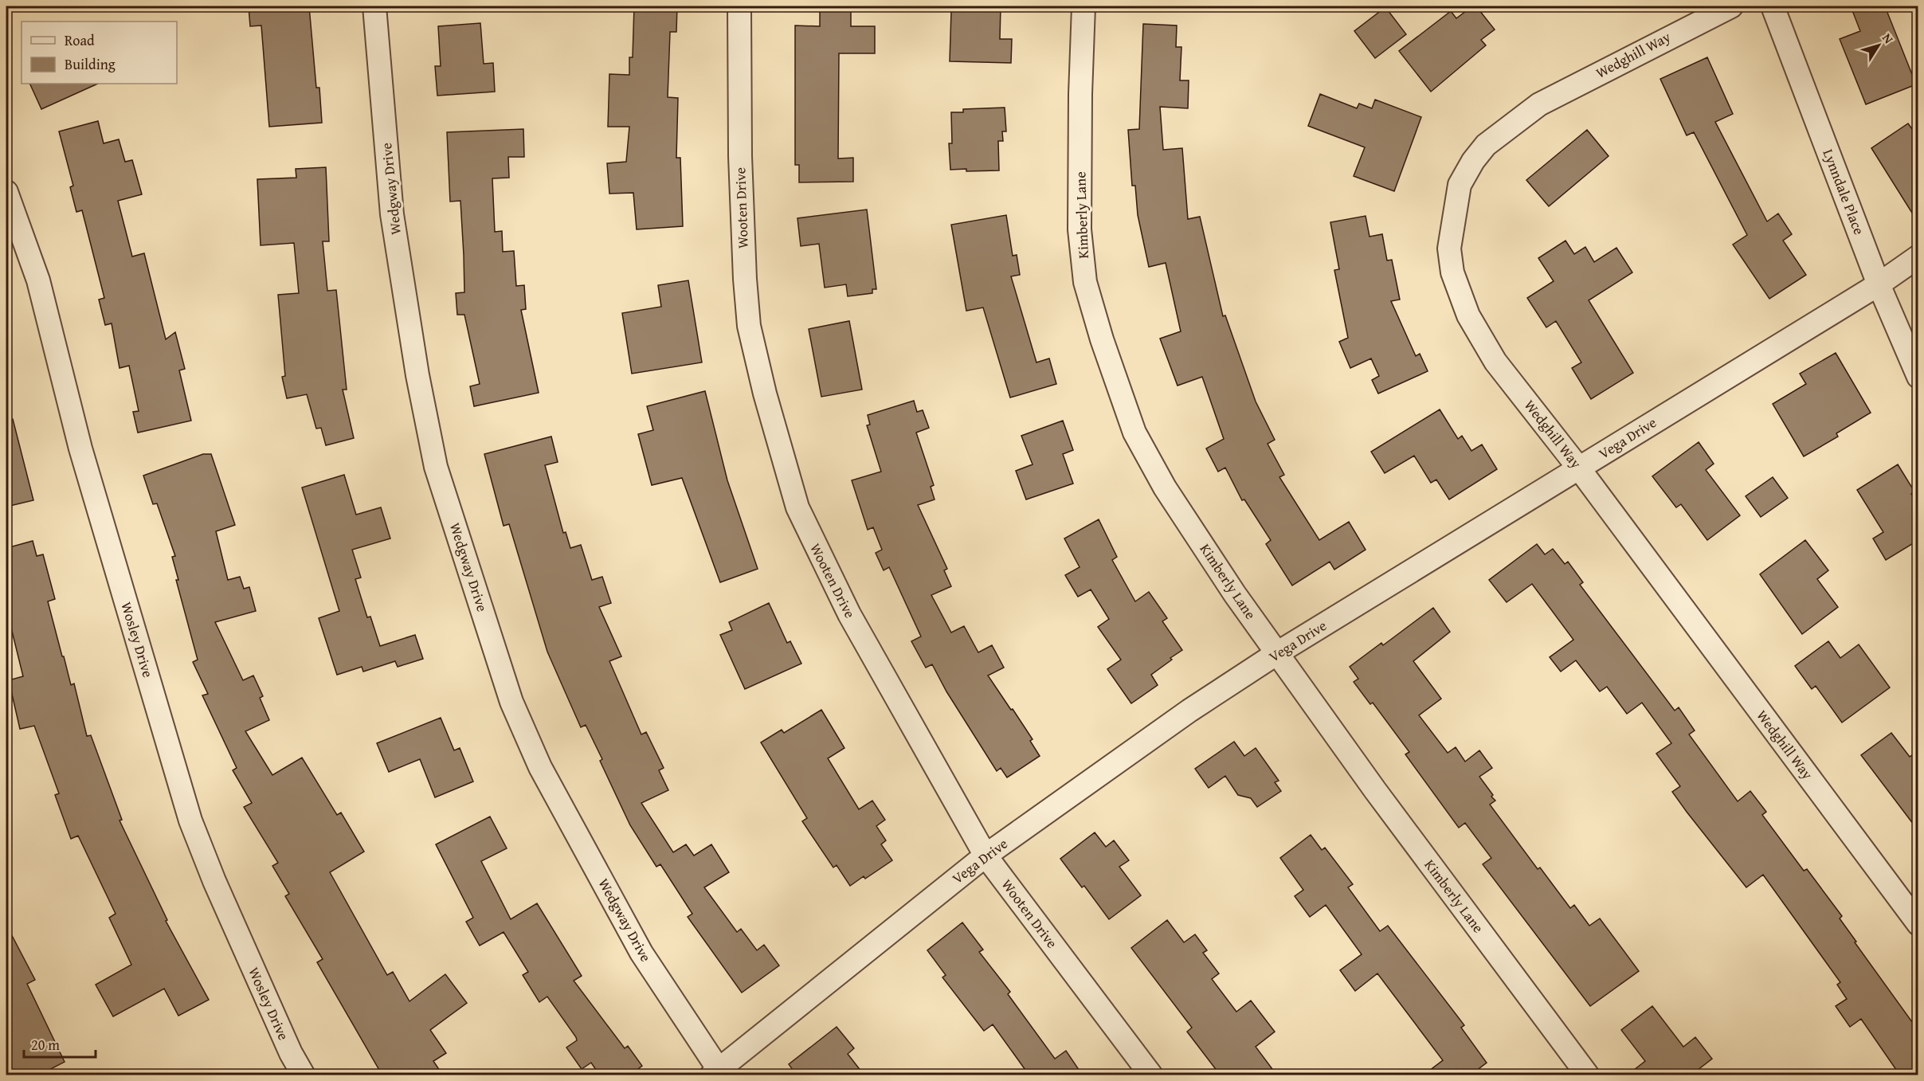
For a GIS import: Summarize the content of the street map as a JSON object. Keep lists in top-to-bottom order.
{
  "streets": {
    "street": [
      "Wedghill Way",
      "Wedgway Drive",
      "Lynndale Place",
      "Wooten Drive",
      "Kimberly Lane",
      "Vega Drive",
      "Wosley Drive"
    ]
  },
  "crossings": [
    ["Wedghill Way", "Vega Drive"],
    ["Wedgway Drive", "Vega Drive"],
    ["Lynndale Place", "Vega Drive"],
    ["Wooten Drive", "Vega Drive"],
    ["Kimberly Lane", "Vega Drive"]
  ],
  "legend": ["Road", "Building"],
  "scale_bar": "20 m",
  "north": "top right"
}
